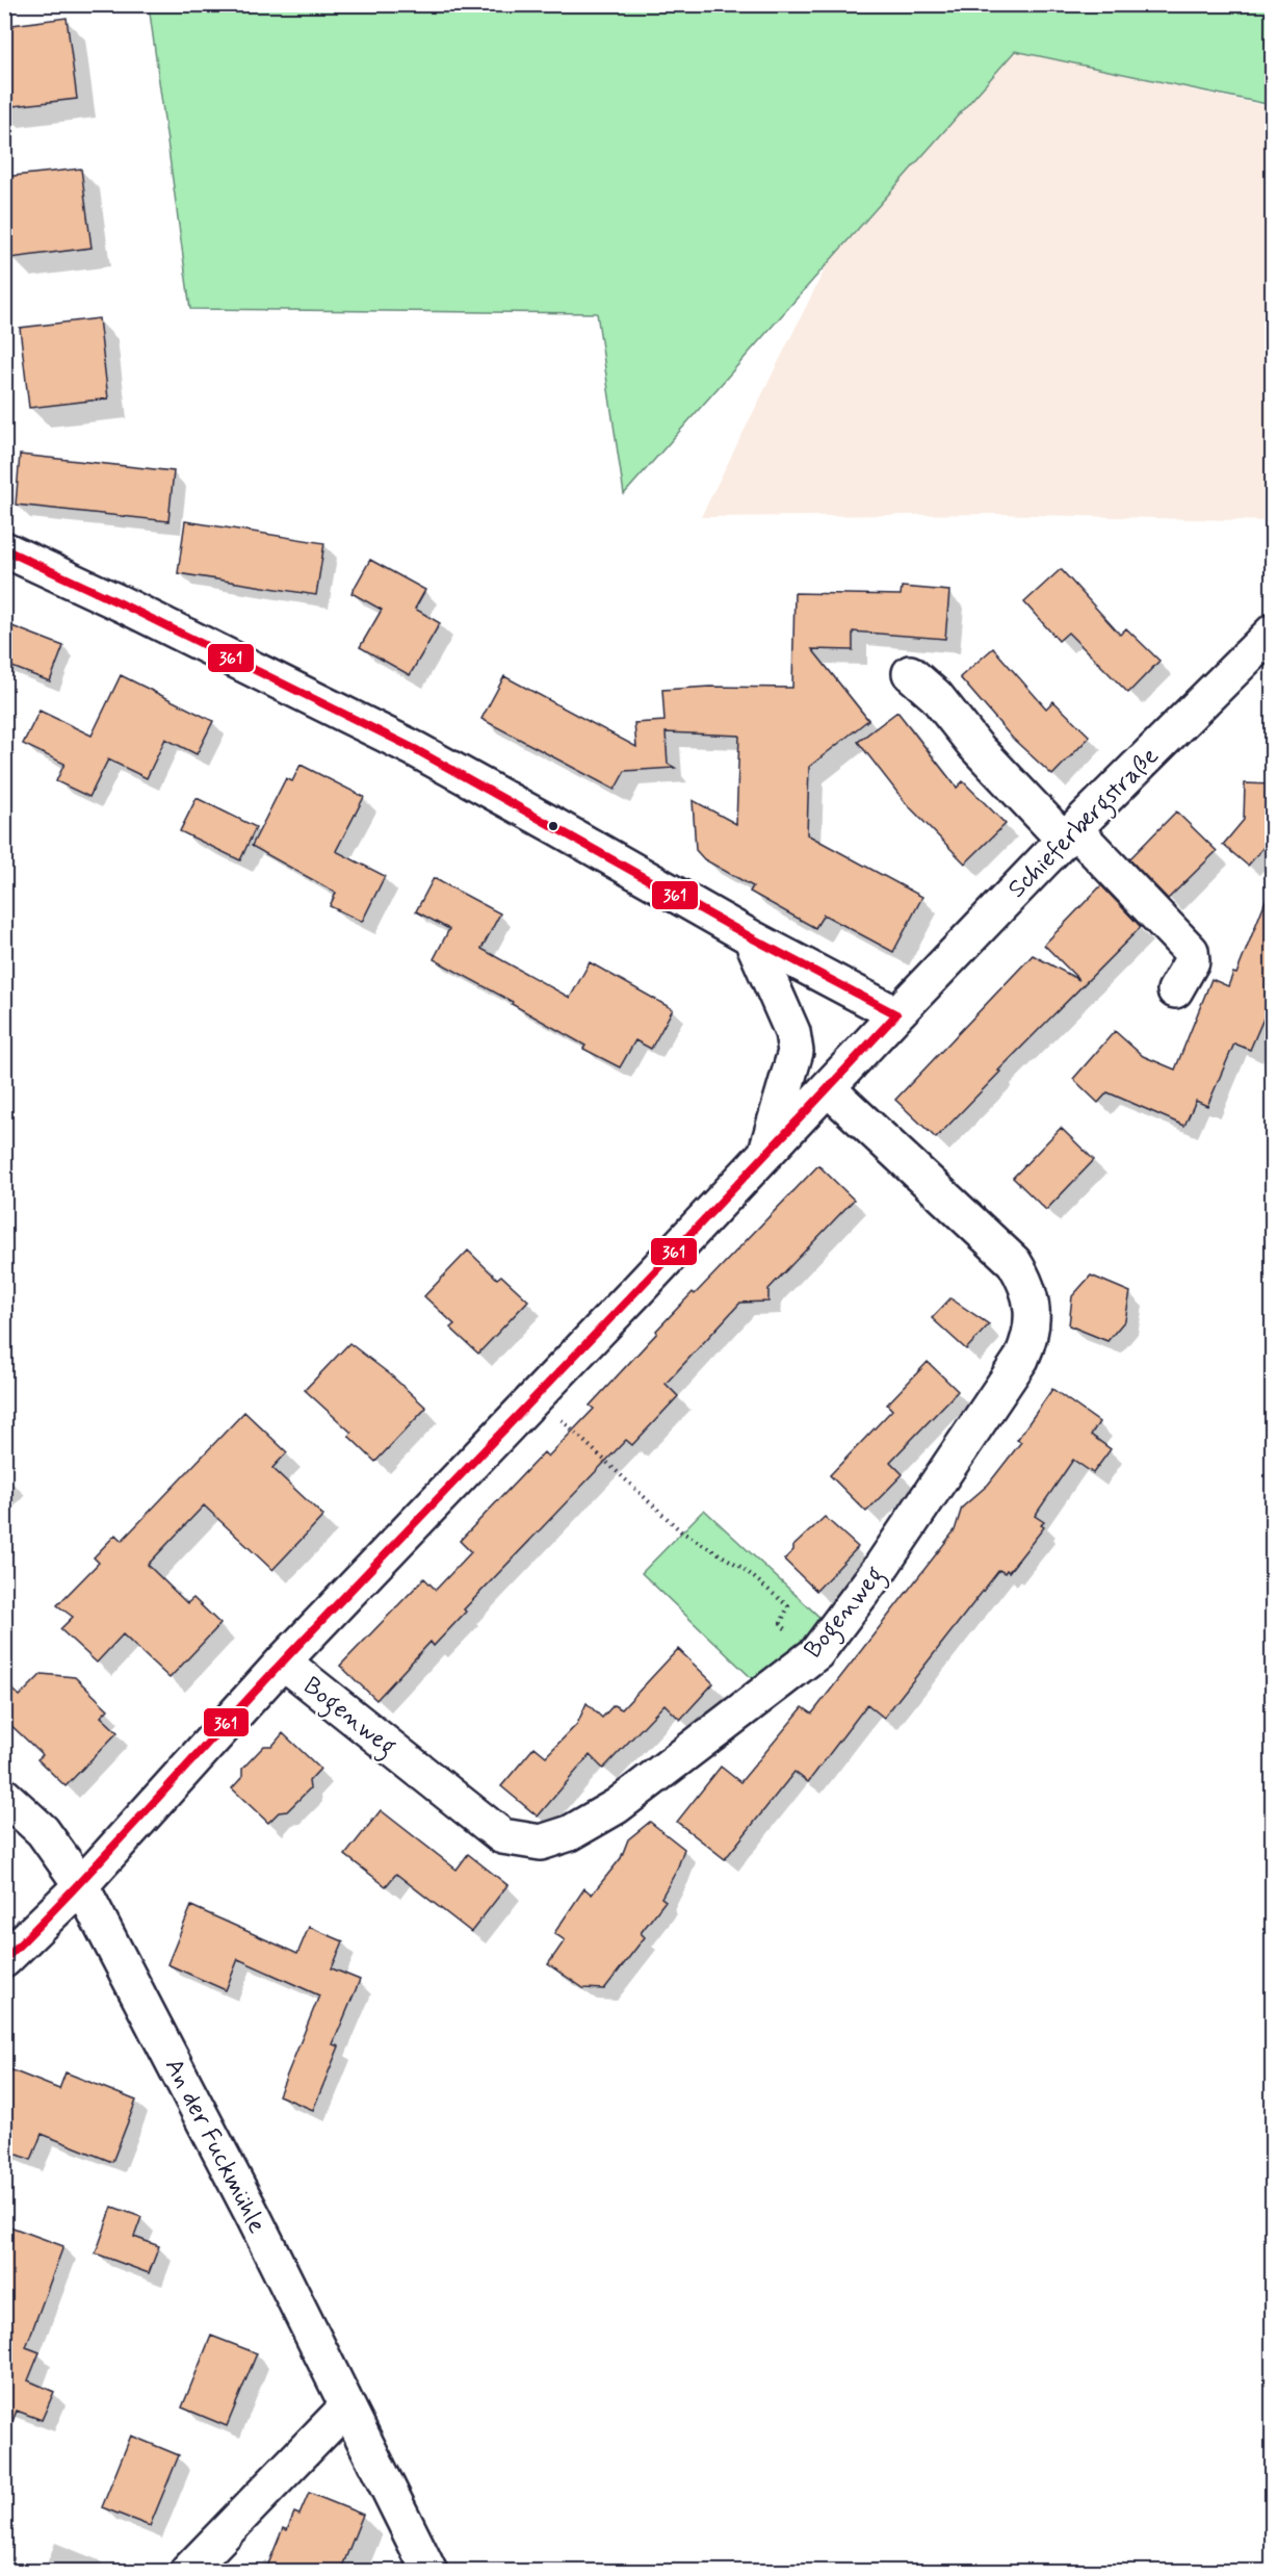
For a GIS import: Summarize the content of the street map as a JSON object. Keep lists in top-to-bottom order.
{
  "streets": {
    "street": ["Schieferbergstraße", "Bogenweg", "An der Fuckmühle"]
  },
  "crossings": [
    ["Schieferbergstraße", "Bogenweg"],
    ["Schieferbergstraße", "An der Fuckmühle"]
  ],
  "lines": ["transit line 361"]
}
